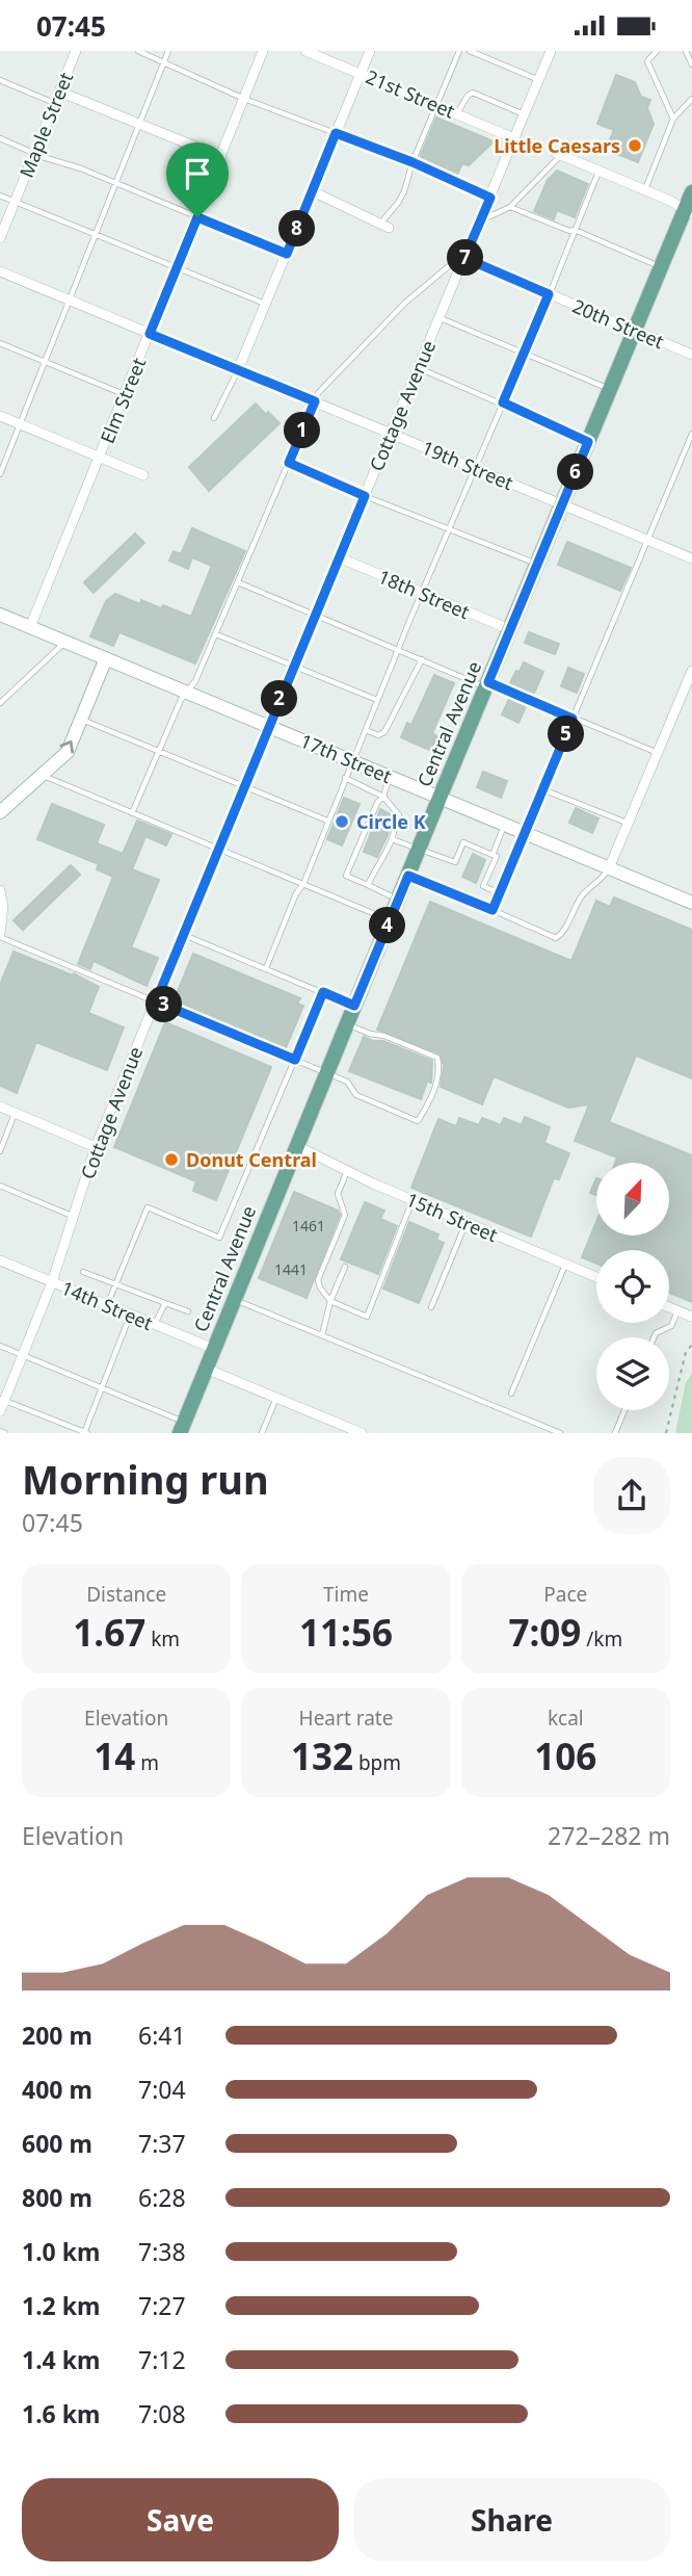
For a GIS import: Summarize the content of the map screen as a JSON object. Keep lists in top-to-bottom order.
{
  "streets": {
    "main road": ["Central Avenue"],
    "street": [
      "21st Street",
      "Maple Street",
      "20th Street",
      "Elm Street",
      "Cottage Avenue",
      "19th Street",
      "18th Street",
      "17th Street",
      "15th Street",
      "14th Street"
    ]
  },
  "crossings": [
    ["21st Street", "Cottage Avenue"],
    ["20th Street", "Cottage Avenue"],
    ["20th Street", "Central Avenue"],
    ["Elm Street", "19th Street"],
    ["Elm Street", "17th Street"],
    ["Cottage Avenue", "19th Street"],
    ["Cottage Avenue", "18th Street"],
    ["Cottage Avenue", "17th Street"],
    ["Cottage Avenue", "14th Street"],
    ["19th Street", "Central Avenue"],
    ["18th Street", "Central Avenue"],
    ["Central Avenue", "17th Street"],
    ["Central Avenue", "15th Street"],
    ["Central Avenue", "14th Street"]
  ],
  "places": ["Little Caesars", "Circle K", "Donut Central"],
  "house_numbers": ["1461", "1441"],
  "north": "top right",
  "page": {
    "status": "07:45",
    "pins": [
      "8",
      "7",
      "1",
      "6",
      "2",
      "5",
      "4",
      "3"
    ],
    "heading": ["Morning run", "07:45"],
    "stats": [
      ["Distance", "1.67 km"],
      ["Time", "11:56"],
      ["Pace", "7:09 /km"],
      ["Elevation", "14 m"],
      ["Heart rate", "132 bpm"],
      ["kcal", "106"]
    ],
    "chart": ["Elevation", "272–282 m"],
    "list": [
      {
        "name": "200 m",
        "note": "6:41"
      },
      {
        "name": "400 m",
        "note": "7:04"
      },
      {
        "name": "600 m",
        "note": "7:37"
      },
      {
        "name": "800 m",
        "note": "6:28"
      },
      {
        "name": "1.0 km",
        "note": "7:38"
      },
      {
        "name": "1.2 km",
        "note": "7:27"
      },
      {
        "name": "1.4 km",
        "note": "7:12"
      },
      {
        "name": "1.6 km",
        "note": "7:08"
      }
    ],
    "buttons": ["Save", "Share"]
  }
}
